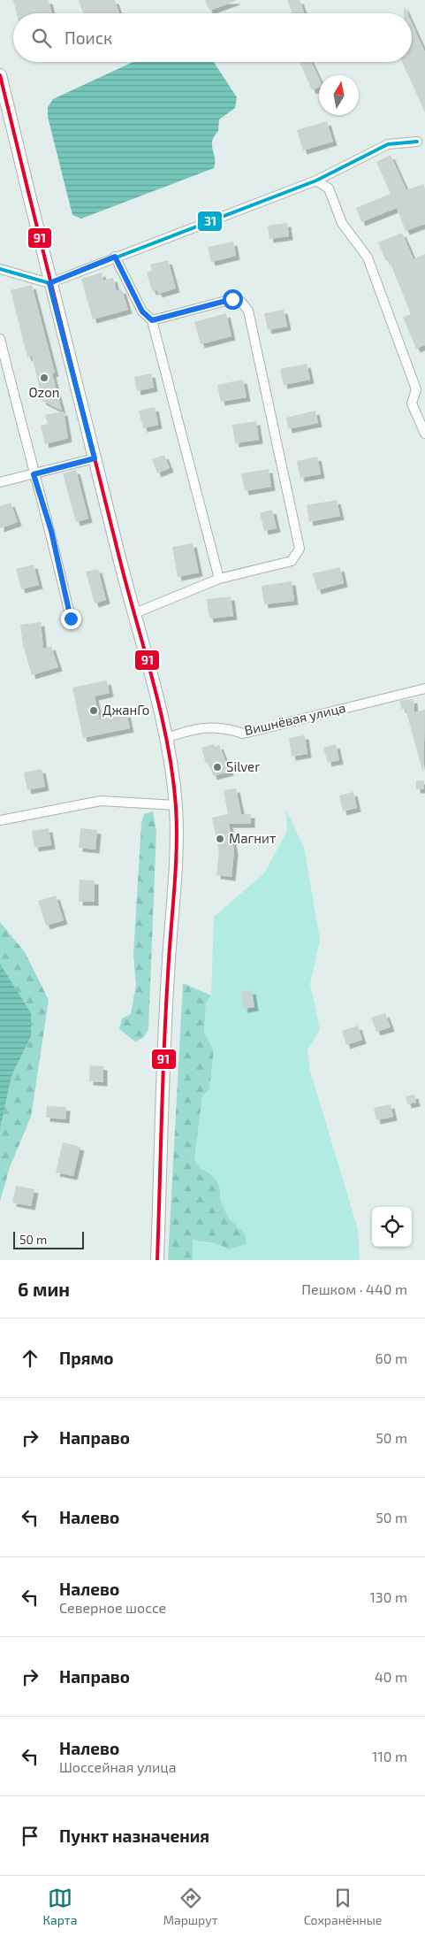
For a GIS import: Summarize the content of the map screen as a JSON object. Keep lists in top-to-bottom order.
{
  "streets": {
    "street": ["Вишнёвая улица"]
  },
  "places": [
    "Ozon",
    "ДжанГо",
    "Silver",
    "Магнит"
  ],
  "lines": ["transit line 91", "transit line 31"],
  "scale_bar": "50 m",
  "north": "top",
  "page": {
    "search": "Поиск",
    "scale": "50 m",
    "heading": ["6 мин", "Пешком · 440 m"],
    "list": [
      ["Прямо", "60 m"],
      ["Направо", "50 m"],
      ["Налево", "50 m"],
      ["Налево", "Северное шоссе", "130 m"],
      ["Направо", "40 m"],
      ["Налево", "Шоссейная улица", "110 m"],
      "Пункт назначения"
    ],
    "nav": ["Карта", "Маршрут", "Сохранённые"]
  }
}
